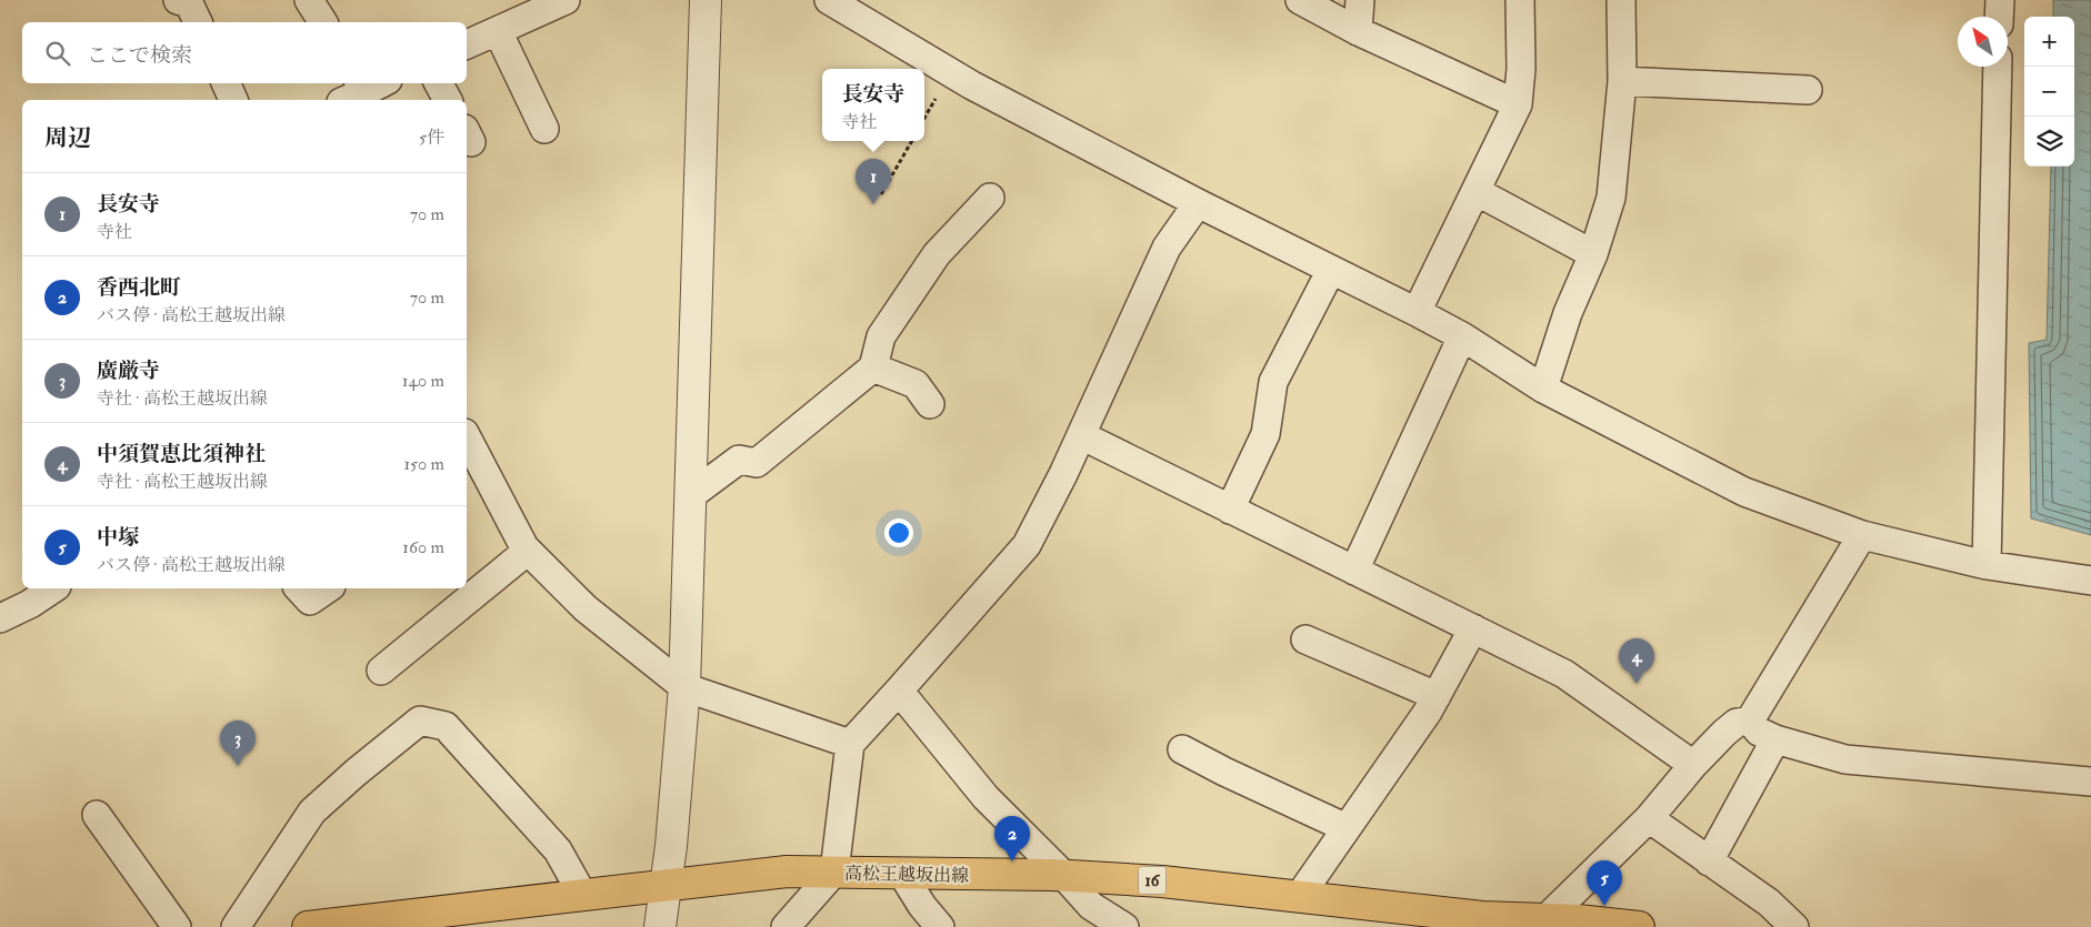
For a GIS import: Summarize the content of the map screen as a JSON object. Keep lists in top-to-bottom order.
{
  "streets": {
    "main road": ["高松王越坂出線", "16"]
  },
  "north": "top left",
  "page": {
    "map_buttons": ["+", "−"],
    "search": "ここで検索",
    "popup": ["長安寺", "寺社"],
    "heading": ["周辺", "5件"],
    "pins": [
      "1",
      "4",
      "3",
      "2",
      "5"
    ],
    "list": [
      {
        "mark": "1",
        "name": "長安寺",
        "note": "寺社",
        "value": "70 m"
      },
      {
        "mark": "2",
        "name": "香西北町",
        "note": "バス停 · 高松王越坂出線",
        "value": "70 m"
      },
      {
        "mark": "3",
        "name": "廣厳寺",
        "note": "寺社 · 高松王越坂出線",
        "value": "140 m"
      },
      {
        "mark": "4",
        "name": "中須賀恵比須神社",
        "note": "寺社 · 高松王越坂出線",
        "value": "150 m"
      },
      {
        "mark": "5",
        "name": "中塚",
        "note": "バス停 · 高松王越坂出線",
        "value": "160 m"
      }
    ]
  }
}
